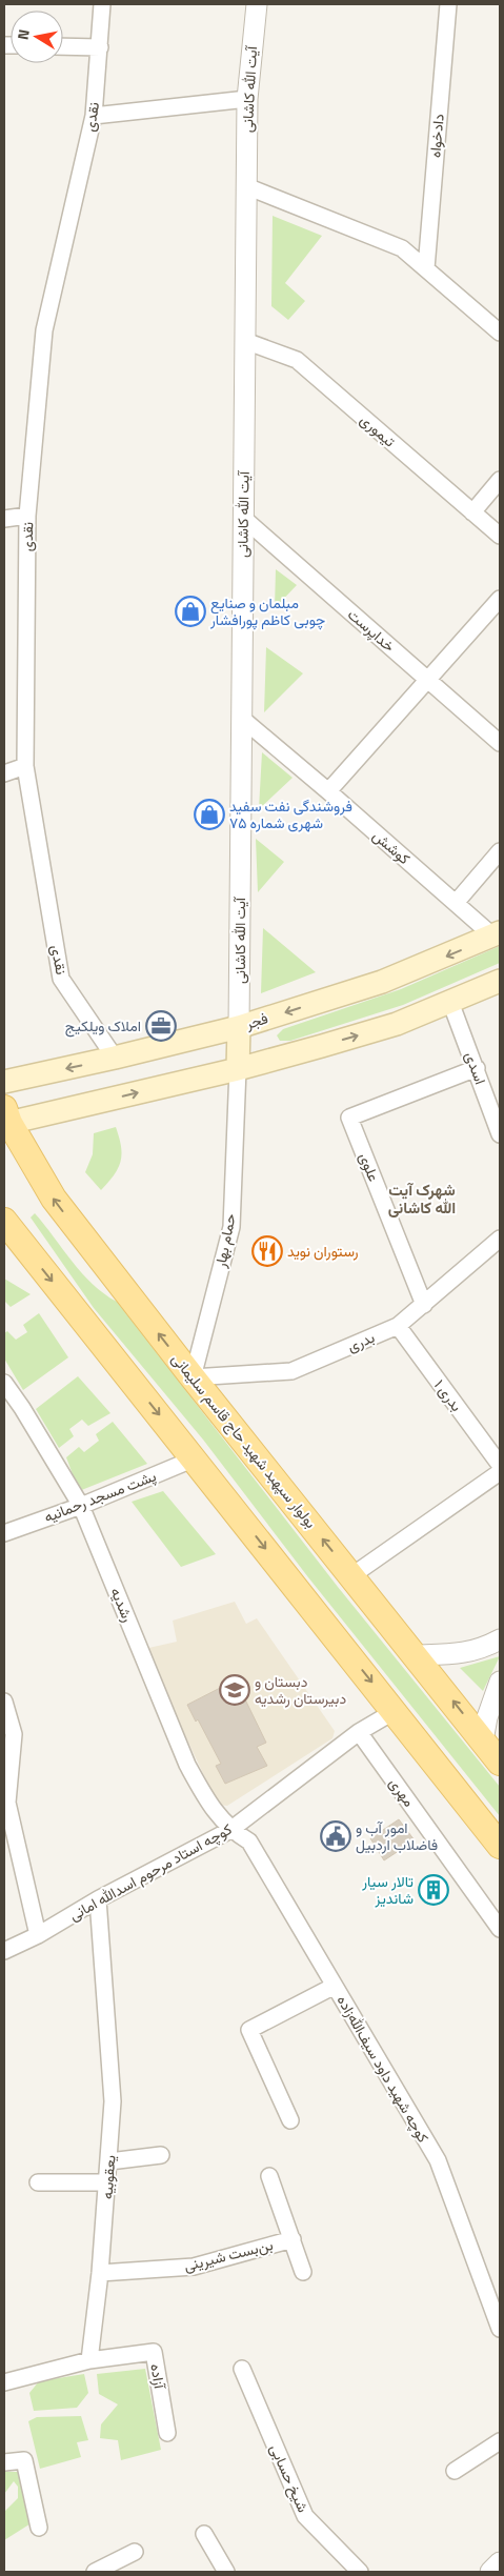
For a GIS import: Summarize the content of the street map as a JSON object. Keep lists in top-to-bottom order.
{
  "streets": {
    "main road": ["فجر", "بولوار سپهبد شهید حاج قاسم سلیمانی"],
    "street": [
      "آیت الله کاشانی",
      "نقدی",
      "دادخواه",
      "تیموری",
      "خداپرست",
      "کوشش",
      "اسدی",
      "علوی",
      "حمام بهار",
      "بدری",
      "بدری ۱",
      "پشت مسجد رحمانیه",
      "رشدیه",
      "مهری",
      "کوچه استاد مرحوم اسدالله امانی",
      "کوچه شهید داود سیف‌الله‌زاده",
      "یعقوبیه",
      "بن‌بست شیرینی",
      "آزاده",
      "شیخ حسابی"
    ]
  },
  "crossings": [
    ["آیت الله کاشانی", "تیموری"],
    ["آیت الله کاشانی", "خداپرست"],
    ["آیت الله کاشانی", "کوشش"],
    ["آیت الله کاشانی", "فجر"],
    ["نقدی", "فجر"],
    ["کوشش", "فجر"],
    ["اسدی", "علوی"],
    ["علوی", "بدری"],
    ["حمام بهار", "بدری"],
    ["حمام بهار", "بولوار سپهبد شهید حاج قاسم سلیمانی"],
    ["بدری", "بدری ۱"],
    ["بدری", "بولوار سپهبد شهید حاج قاسم سلیمانی"],
    ["پشت مسجد رحمانیه", "رشدیه"],
    ["رشدیه", "کوچه استاد مرحوم اسدالله امانی"],
    ["رشدیه", "کوچه شهید داود سیف‌الله‌زاده"],
    ["مهری", "کوچه استاد مرحوم اسدالله امانی"],
    ["کوچه استاد مرحوم اسدالله امانی", "کوچه شهید داود سیف‌الله‌زاده"],
    ["کوچه استاد مرحوم اسدالله امانی", "یعقوبیه"],
    ["یعقوبیه", "بن‌بست شیرینی"],
    ["یعقوبیه", "آزاده"]
  ],
  "districts": ["شهرک آیت الله کاشانی"],
  "places": {
    "shop": ["مبلمان و صنایع چوبی کاظم پورافشار", "فروشندگی نفت سفید شهری شماره ۷۵"],
    "office": ["املاک ویلکیج"],
    "restaurant": ["رستوران نوید"],
    "school or university": ["دبستان و دبیرستان رشدیه"],
    "public building": ["امور آب و فاضلاب اردبیل"],
    "building": ["تالار سیار شاندیز"]
  },
  "north": "left"
}
